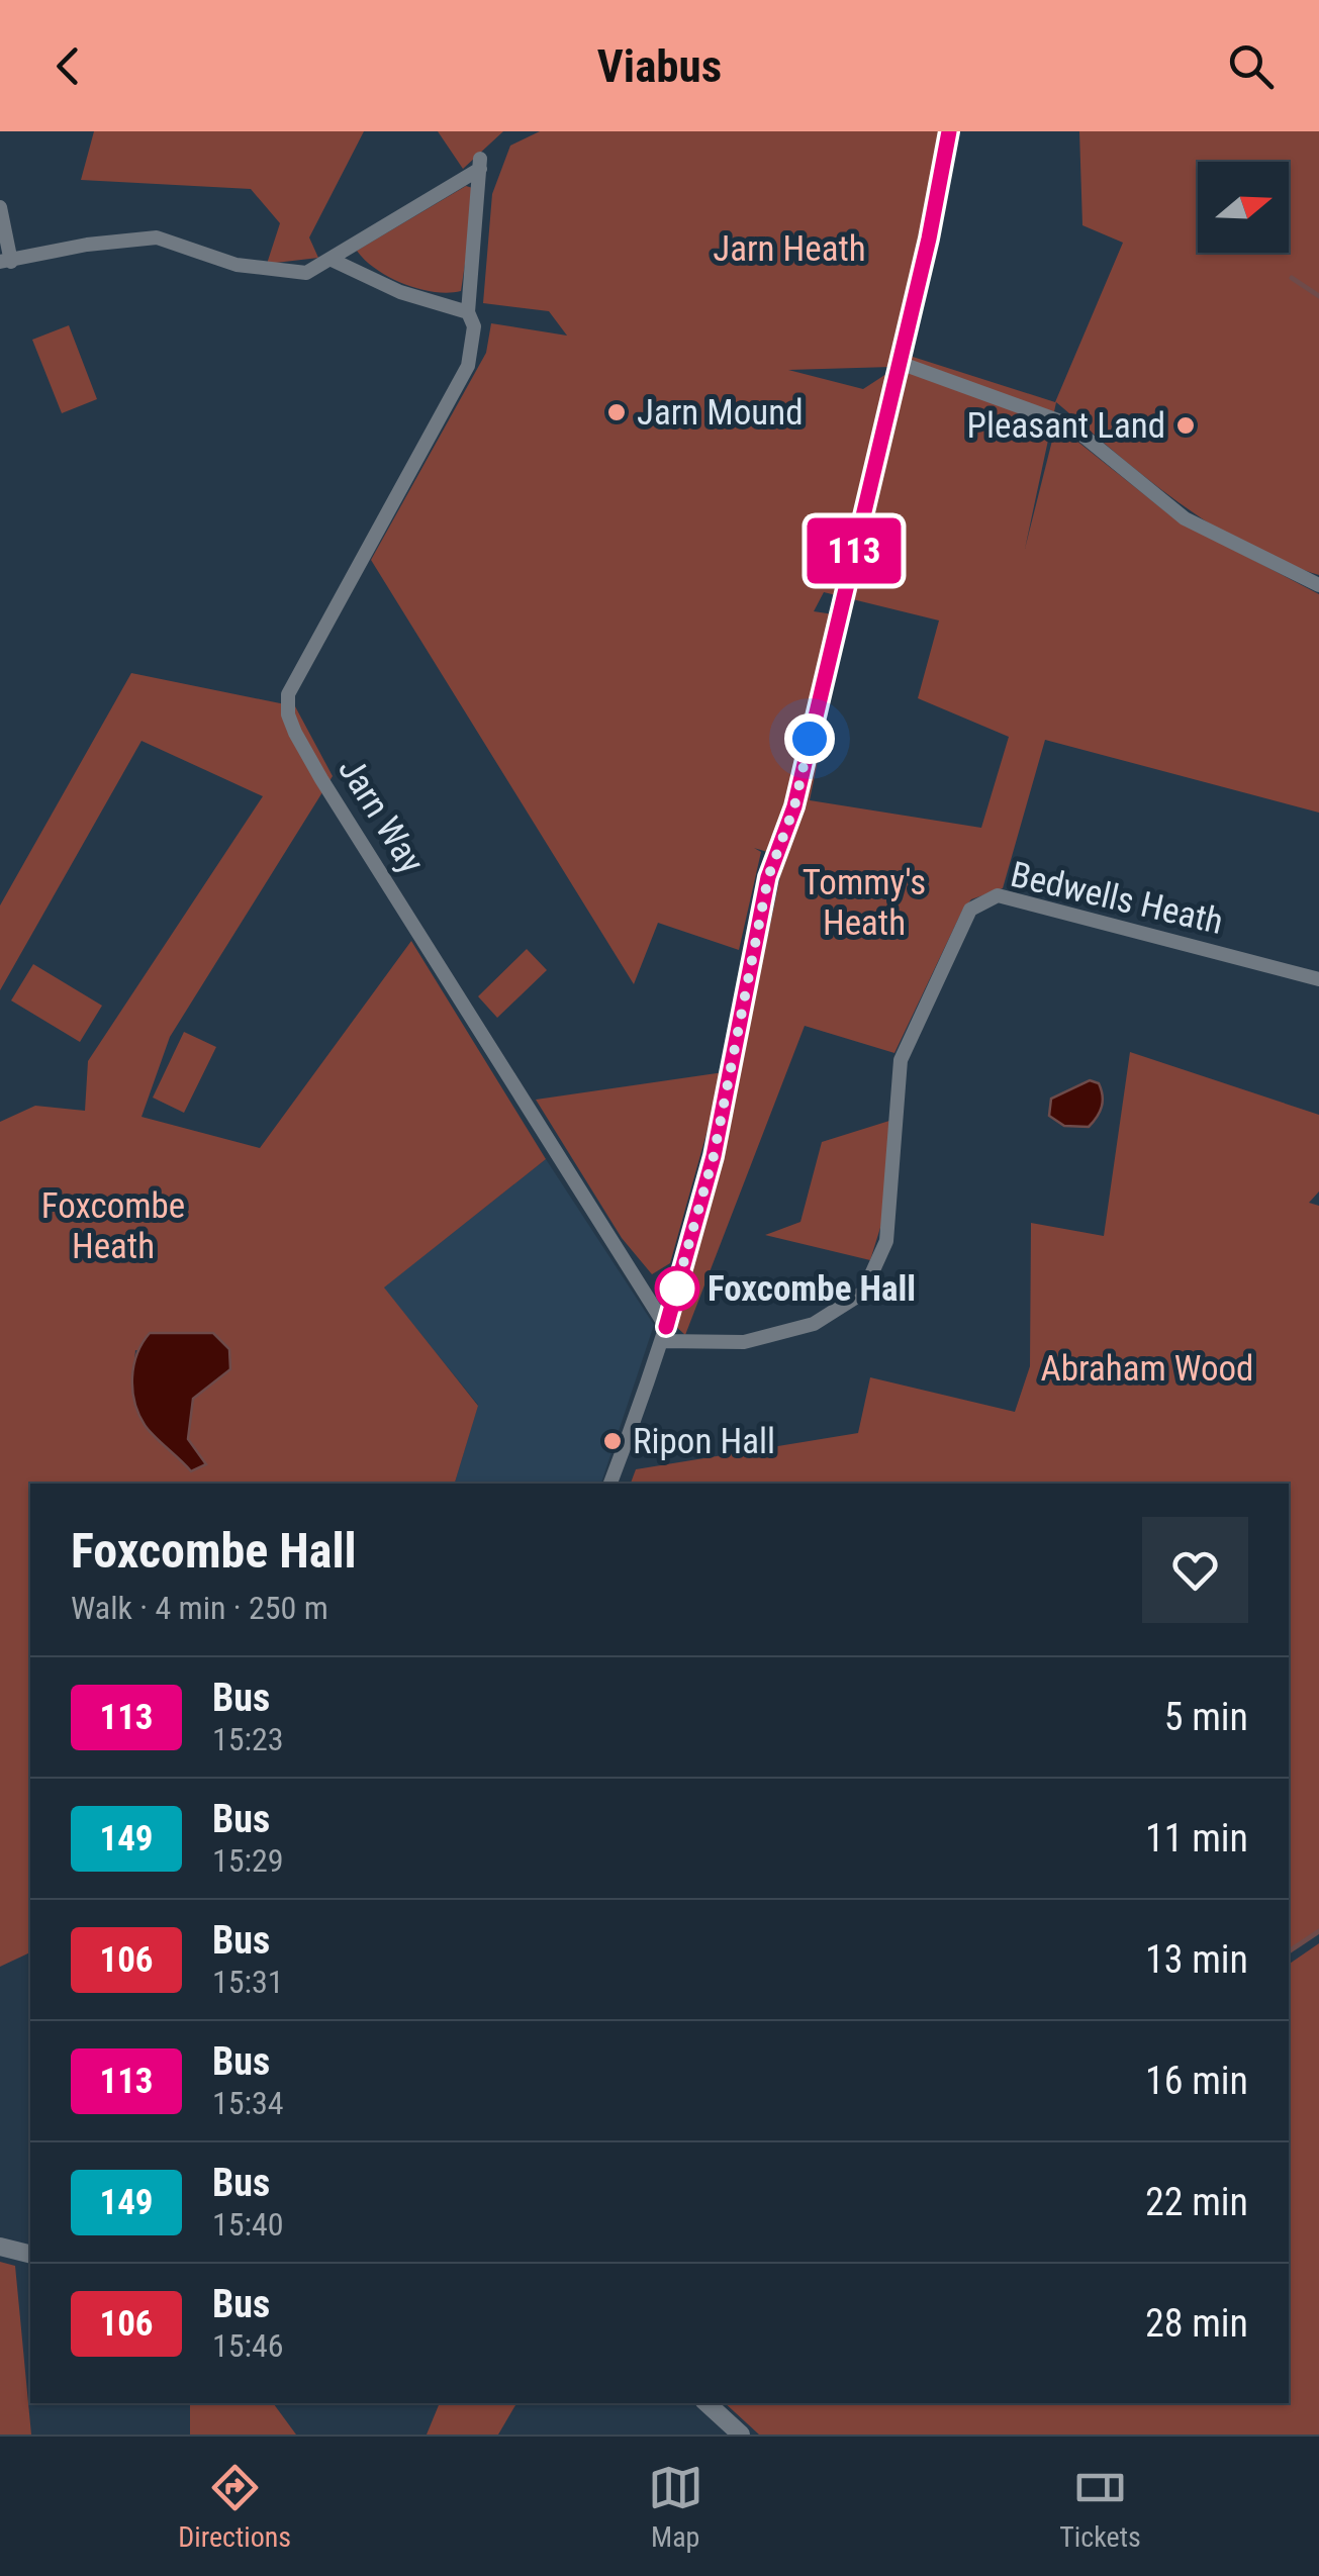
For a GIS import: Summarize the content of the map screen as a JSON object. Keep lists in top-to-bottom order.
{
  "streets": {
    "street": ["Jarn Way", "Bedwells Heath"]
  },
  "crossings": [
    ["Jarn Way", "Bedwells Heath"]
  ],
  "parks": [
    "Jarn Heath",
    "Tommy's Heath",
    "Foxcombe Heath",
    "Abraham Wood"
  ],
  "places": [
    "Jarn Mound",
    "Pleasant Land",
    "Foxcombe Hall",
    "Ripon Hall"
  ],
  "lines": ["bus line 113"],
  "north": "right",
  "page": {
    "header": "Viabus",
    "on_map": "113",
    "heading": ["Foxcombe Hall", "Walk · 4 min · 250 m"],
    "list": [
      {
        "mark": "113",
        "name": "Bus",
        "note": "15:23",
        "value": "5 min"
      },
      {
        "mark": "149",
        "name": "Bus",
        "note": "15:29",
        "value": "11 min"
      },
      {
        "mark": "106",
        "name": "Bus",
        "note": "15:31",
        "value": "13 min"
      },
      {
        "mark": "113",
        "name": "Bus",
        "note": "15:34",
        "value": "16 min"
      },
      {
        "mark": "149",
        "name": "Bus",
        "note": "15:40",
        "value": "22 min"
      },
      {
        "mark": "106",
        "name": "Bus",
        "note": "15:46",
        "value": "28 min"
      }
    ],
    "tabs": ["Directions", "Map", "Tickets"]
  }
}
